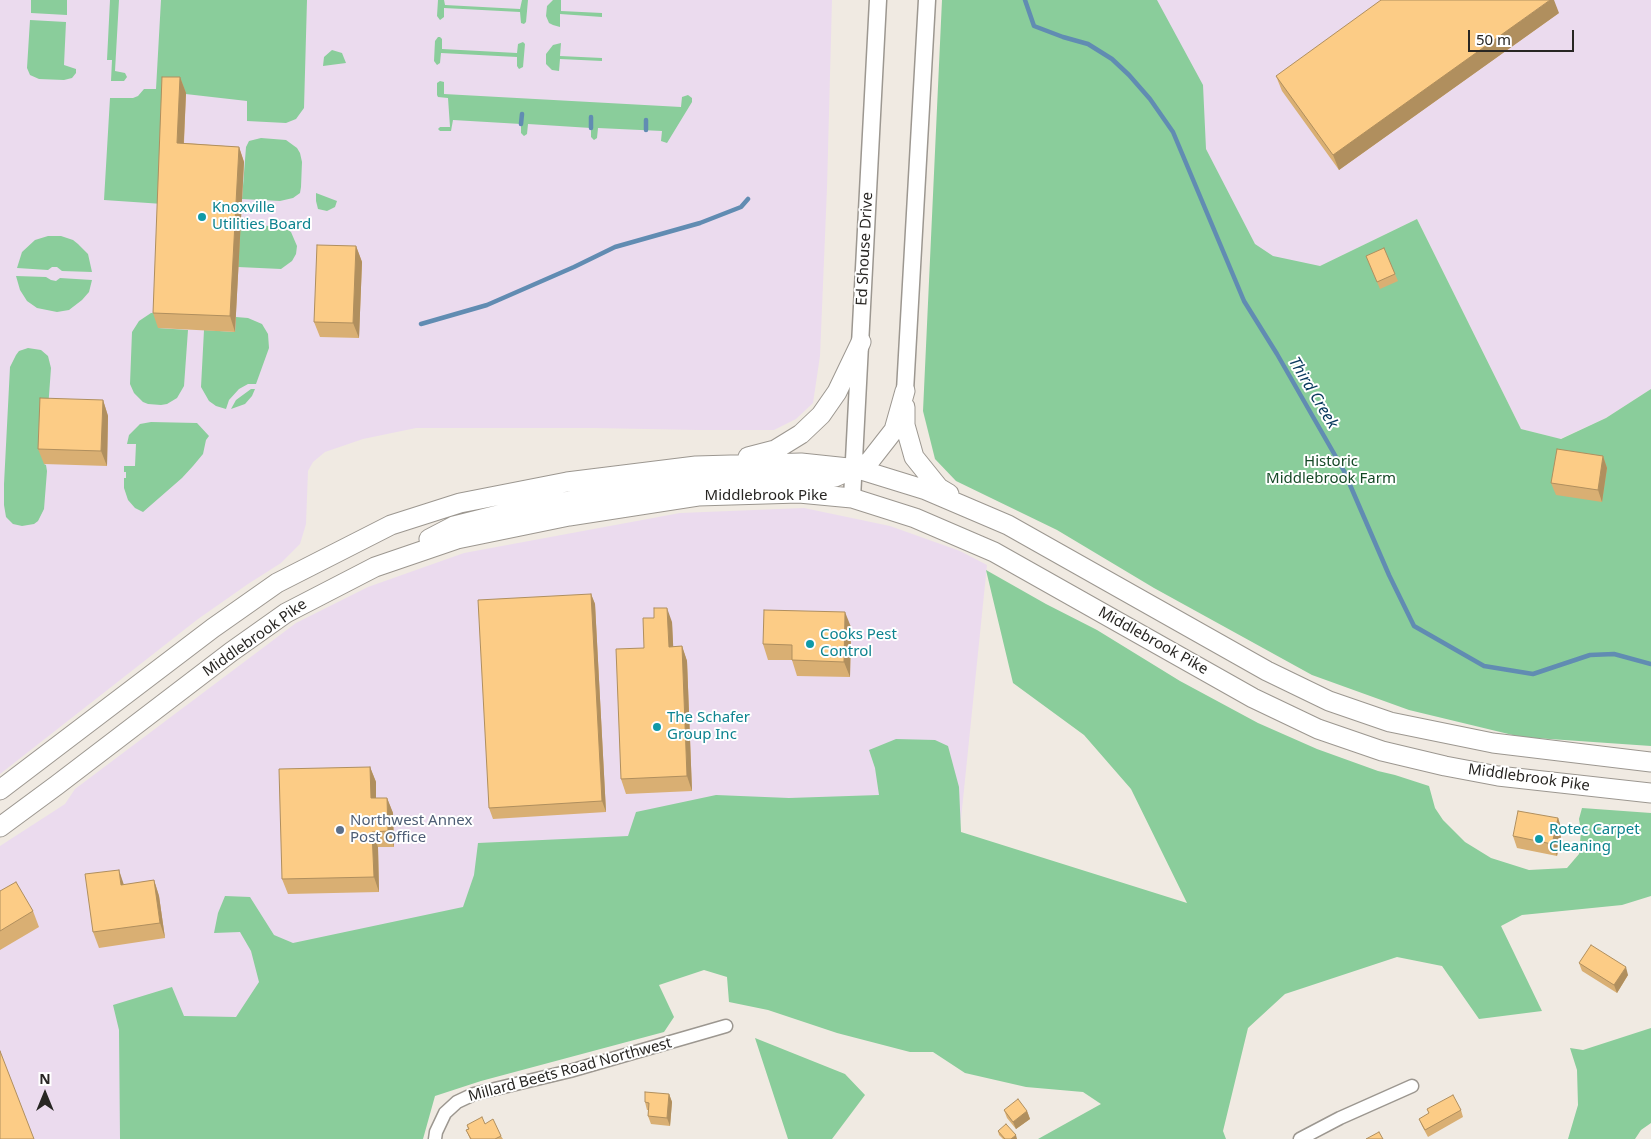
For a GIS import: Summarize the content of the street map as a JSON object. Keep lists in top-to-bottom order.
{
  "streets": {
    "main road": ["Middlebrook Pike"],
    "street": ["Ed Shouse Drive", "Millard Beets Road Northwest"]
  },
  "crossings": [
    ["Ed Shouse Drive", "Middlebrook Pike"]
  ],
  "water": ["Third Creek"],
  "parks": ["Historic Middlebrook Farm"],
  "places": [
    "Knoxville Utilities Board",
    "Cooks Pest Control",
    "The Schafer Group Inc",
    "Northwest Annex Post Office",
    "Rotec Carpet Cleaning"
  ],
  "scale_bar": "50 m",
  "north": "top"
}
